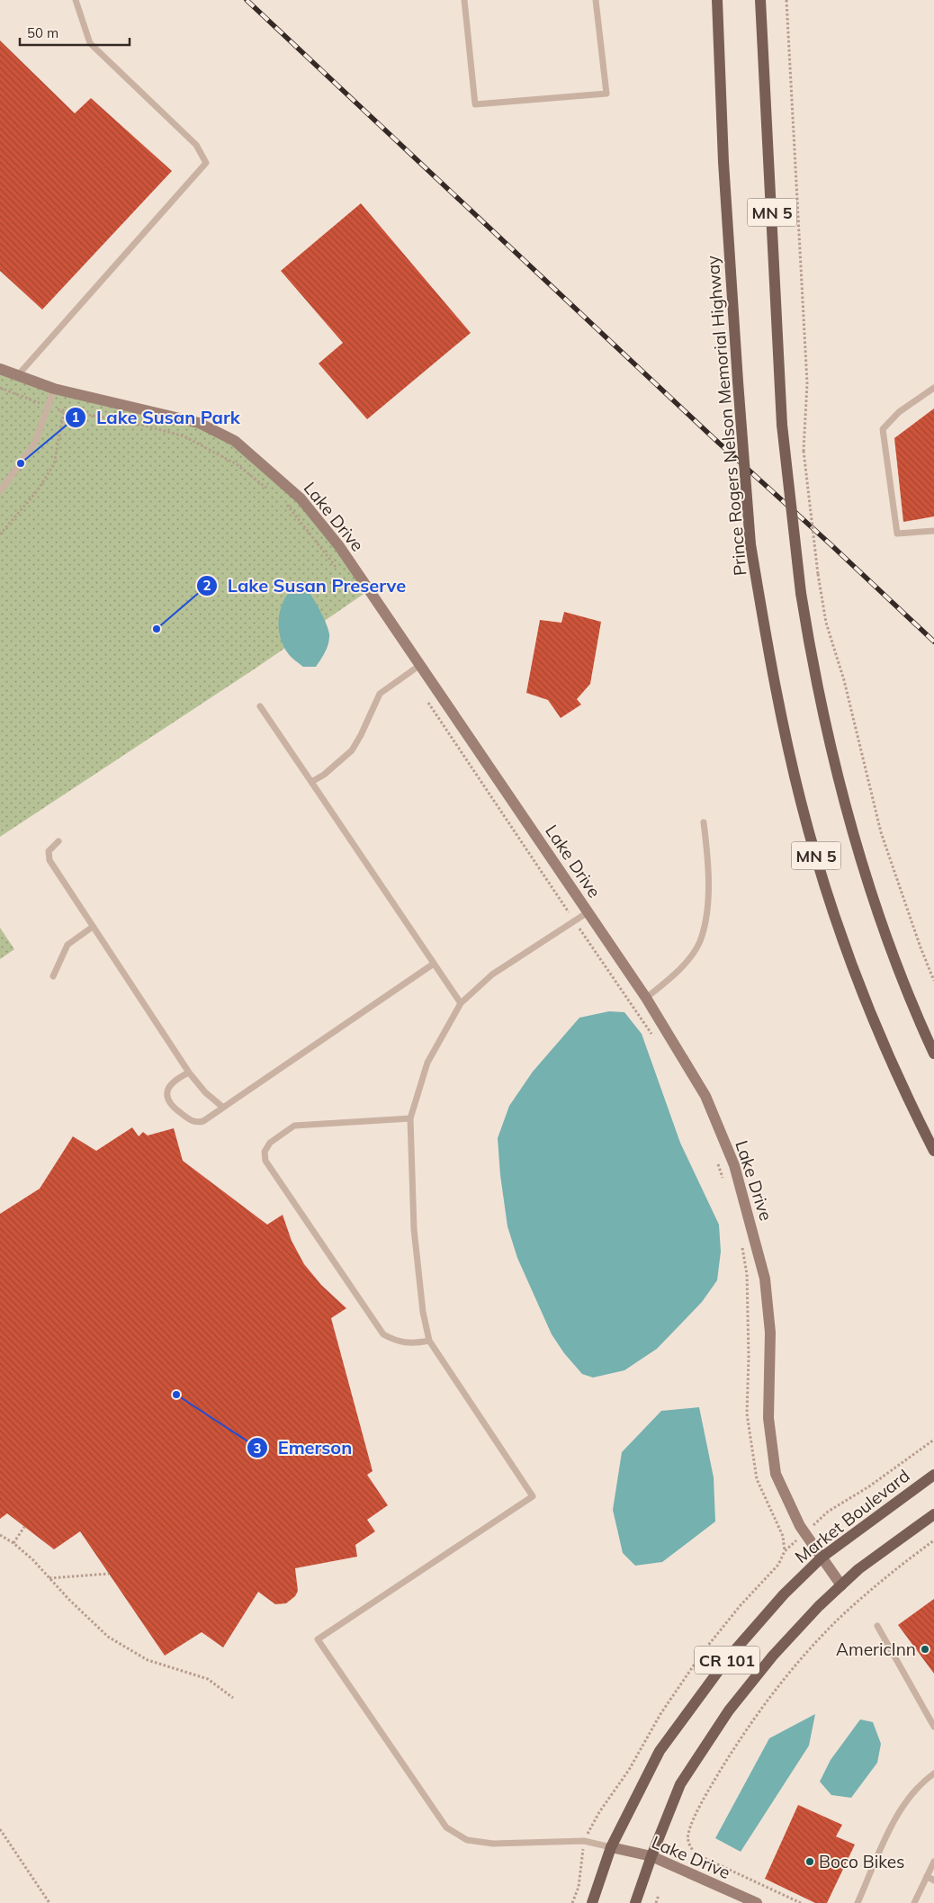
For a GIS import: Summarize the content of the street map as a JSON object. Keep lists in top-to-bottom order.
{
  "streets": {
    "main road": [
      "MN 5",
      "Prince Rogers Nelson Memorial Highway",
      "Market Boulevard",
      "CR 101"
    ],
    "street": ["Lake Drive"]
  },
  "crossings": [
    ["Lake Drive", "Market Boulevard"],
    ["Lake Drive", "CR 101"]
  ],
  "places": [
    "Lake Susan Park",
    "Lake Susan Preserve",
    "Emerson",
    "AmericInn",
    "Boco Bikes"
  ],
  "scale_bar": "50 m"
}
